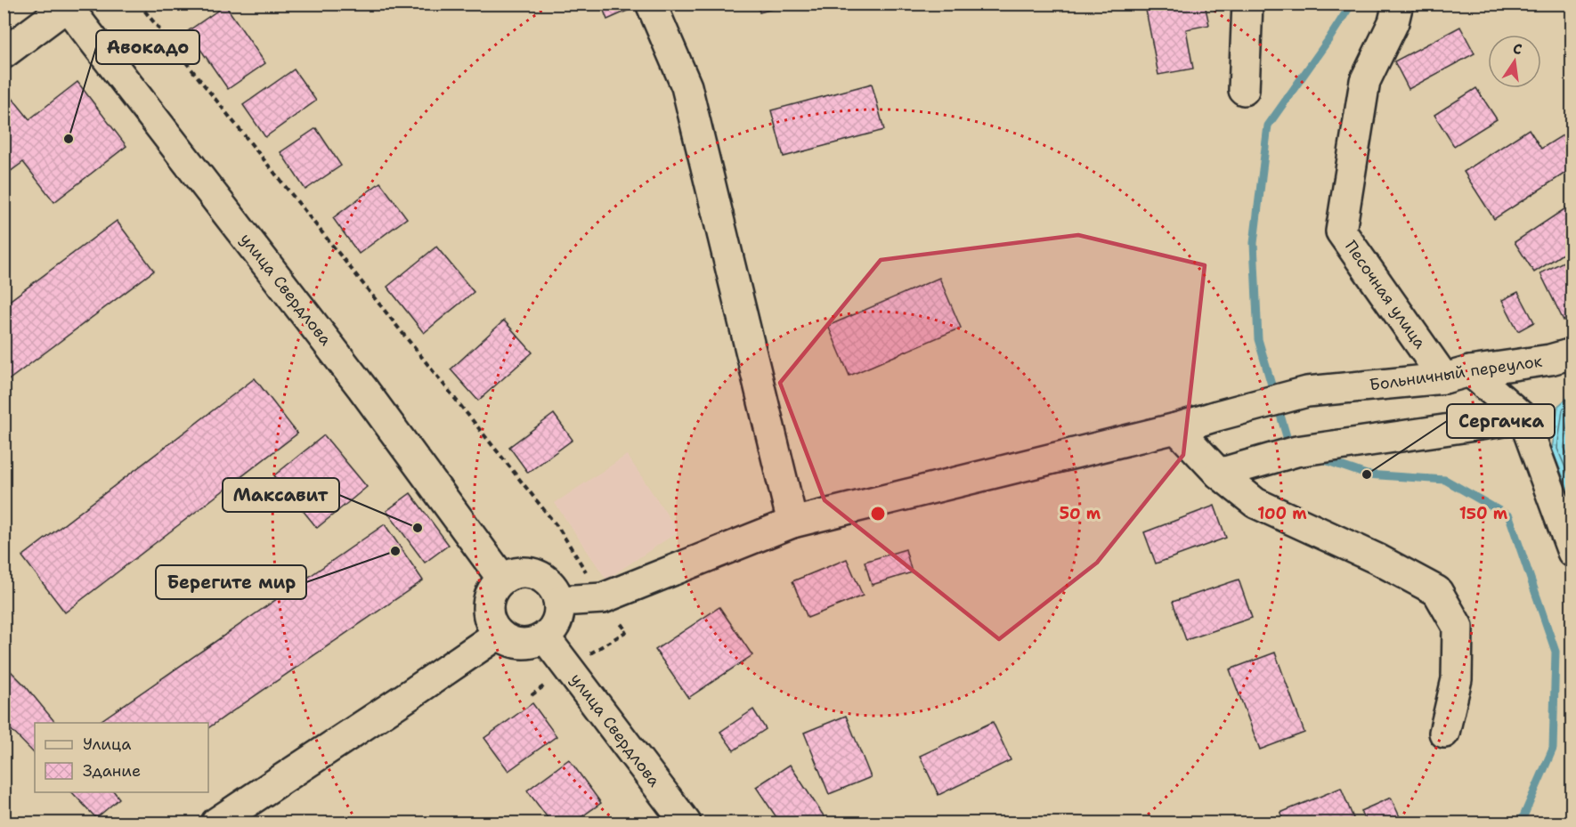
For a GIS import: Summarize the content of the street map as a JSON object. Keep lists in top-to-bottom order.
{
  "streets": {
    "street": ["улица Свердлова", "Песочная улица", "Больничный переулок"]
  },
  "crossings": [
    ["улица Свердлова", "Больничный переулок"],
    ["Песочная улица", "Больничный переулок"]
  ],
  "places": [
    "Авокадо",
    "Сергачка",
    "Максавит",
    "Берегите мир"
  ],
  "legend": ["Улица", "Здание"],
  "north": "top",
  "rings": ["50 m", "100 m", "150 m"]
}
